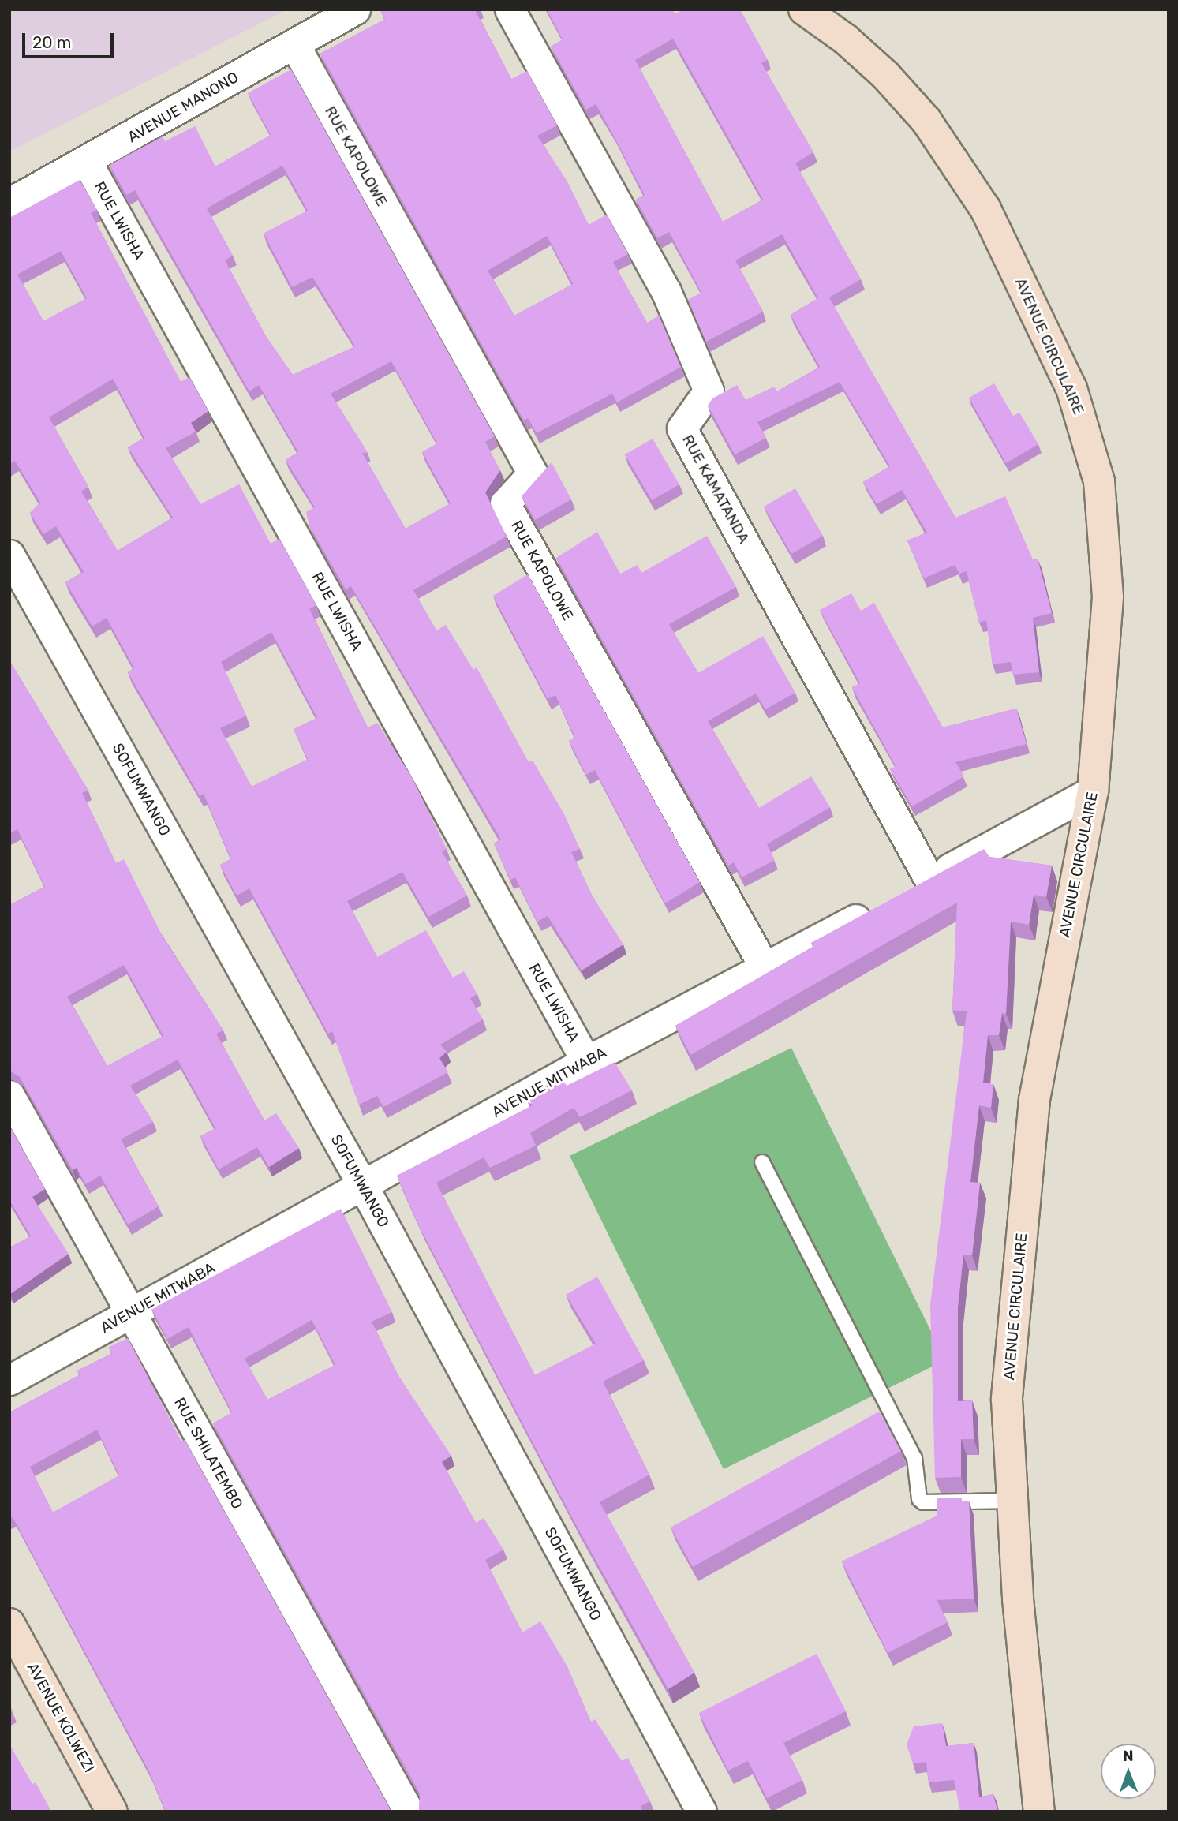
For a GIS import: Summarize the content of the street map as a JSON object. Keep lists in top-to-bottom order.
{
  "streets": {
    "street": [
      "AVENUE MANONO",
      "RUE KAPOLOWE",
      "RUE LWISHA",
      "AVENUE CIRCULAIRE",
      "RUE KAMATANDA",
      "SOFUMWANGO",
      "AVENUE MITWABA",
      "RUE SHILATEMBO",
      "AVENUE KOLWEZI"
    ]
  },
  "crossings": [
    ["AVENUE MANONO", "RUE KAPOLOWE"],
    ["AVENUE MANONO", "RUE LWISHA"],
    ["RUE LWISHA", "AVENUE MITWABA"],
    ["AVENUE CIRCULAIRE", "AVENUE MITWABA"],
    ["RUE KAMATANDA", "AVENUE MITWABA"],
    ["SOFUMWANGO", "AVENUE MITWABA"],
    ["AVENUE MITWABA", "RUE SHILATEMBO"]
  ],
  "scale_bar": "20 m",
  "north": "top"
}
